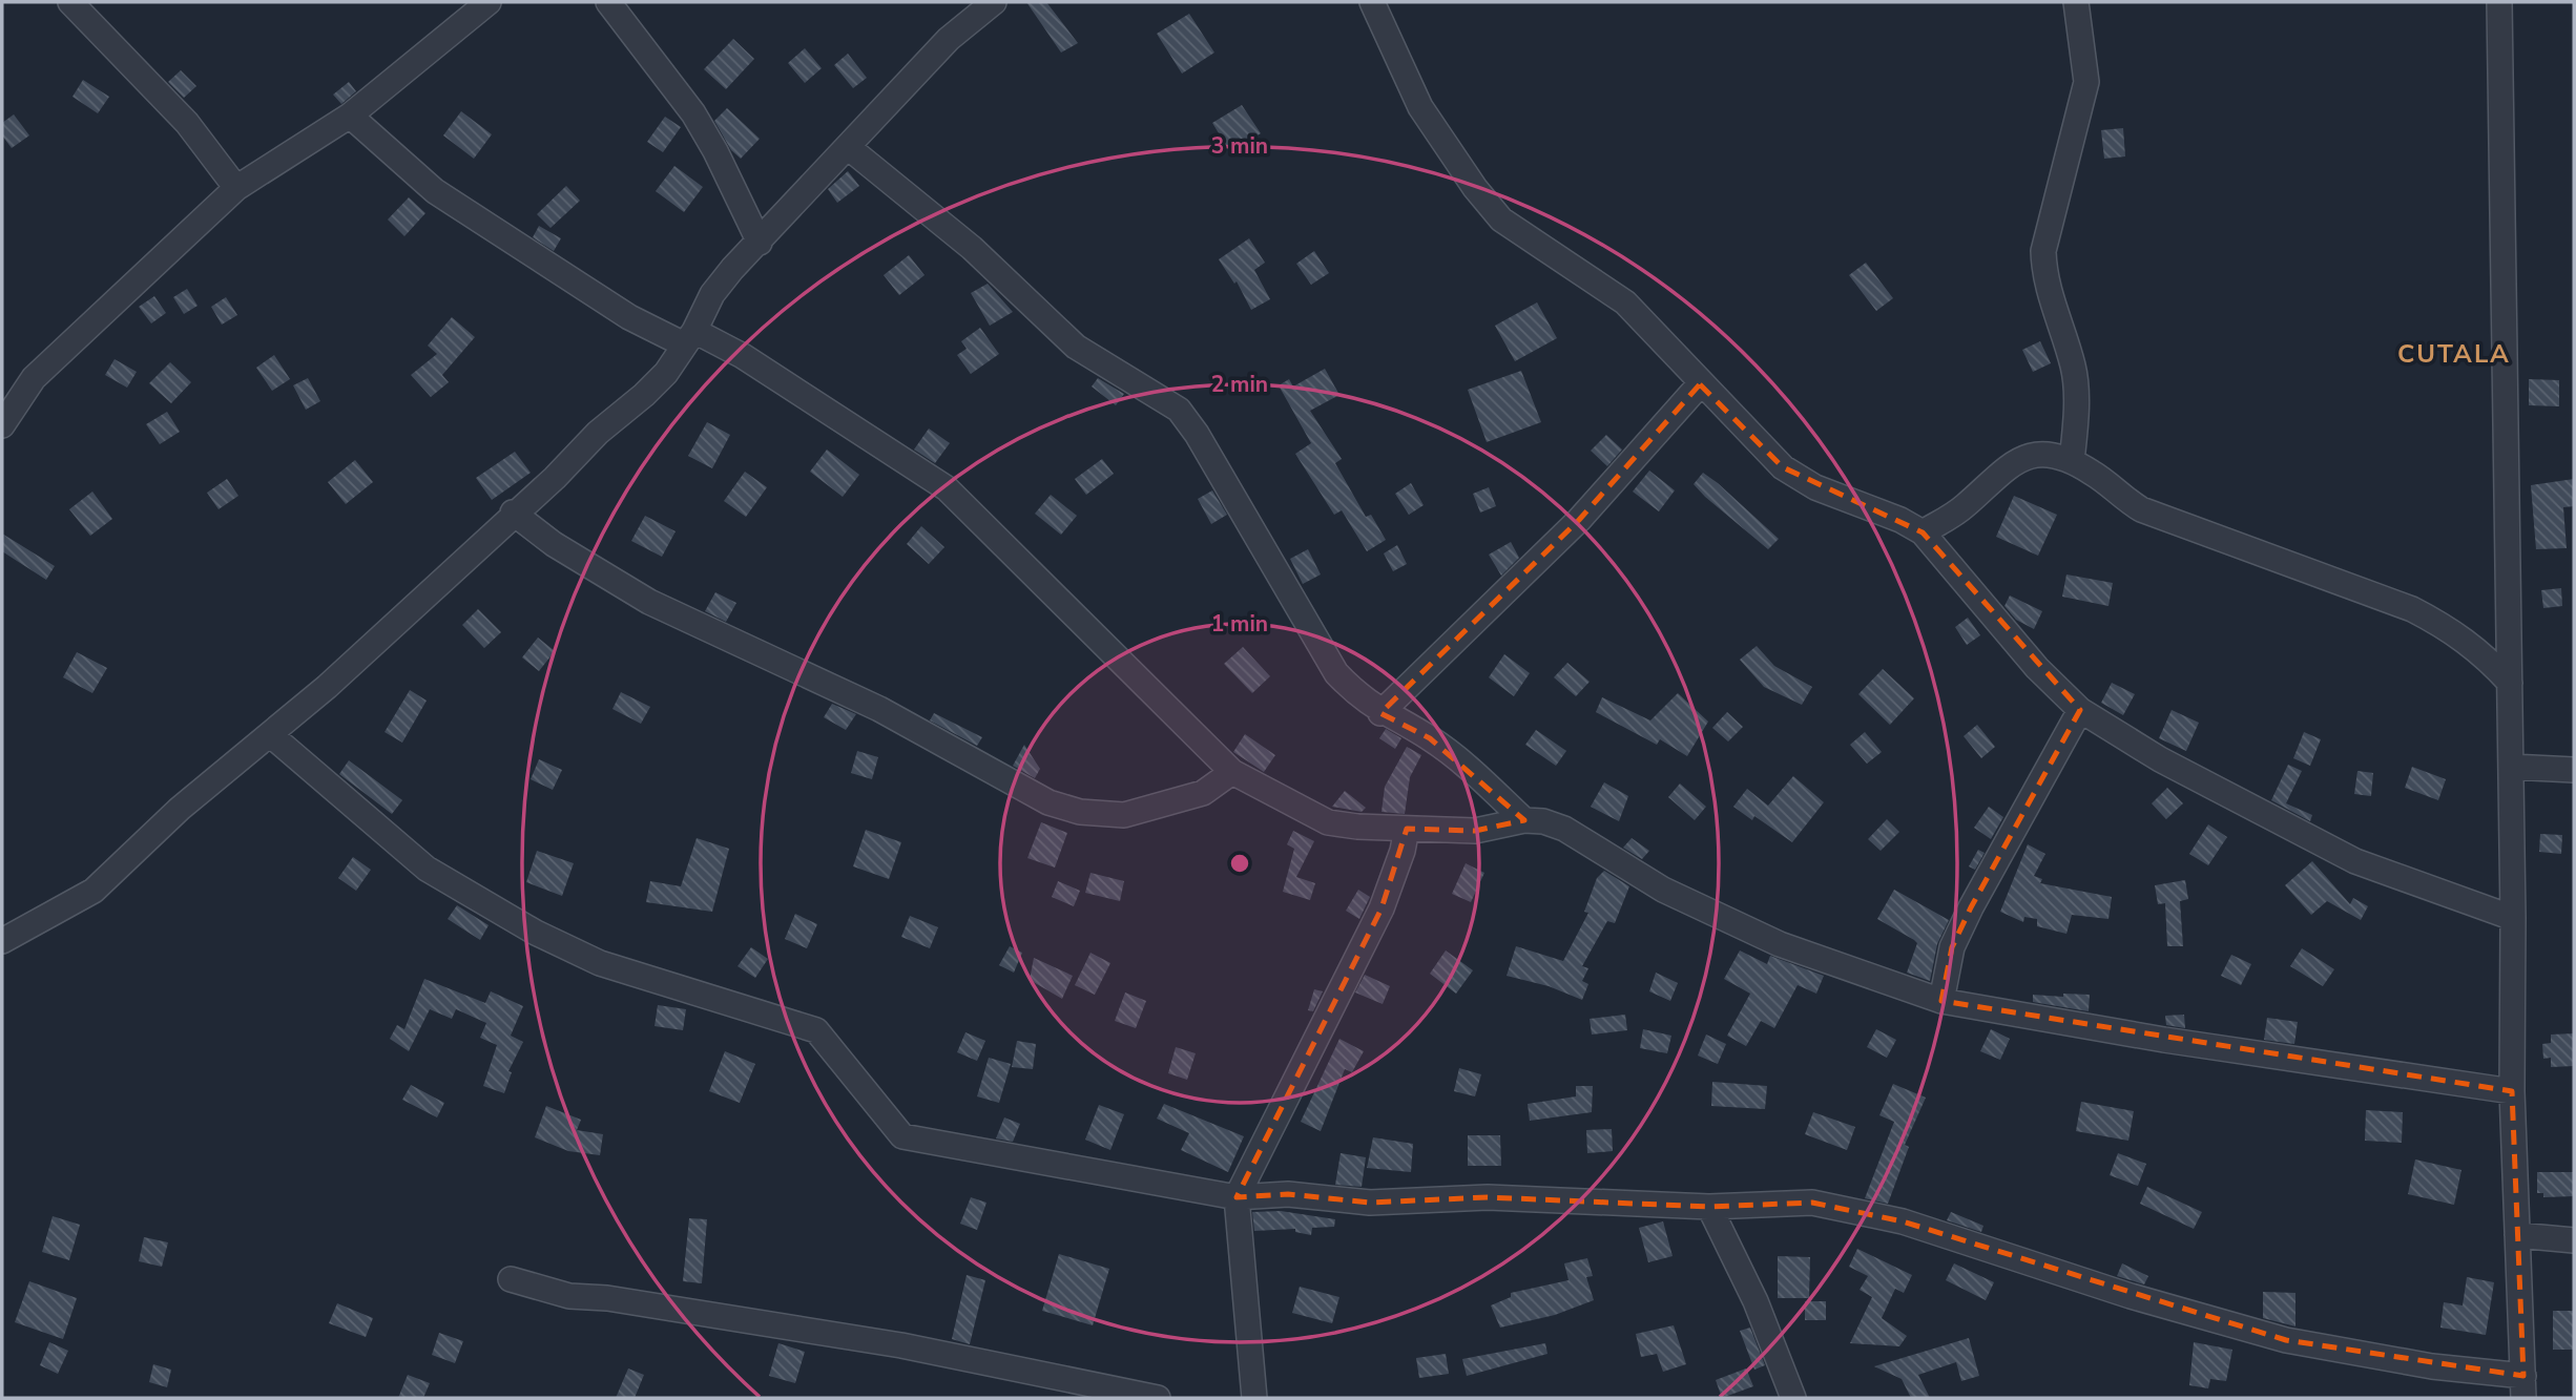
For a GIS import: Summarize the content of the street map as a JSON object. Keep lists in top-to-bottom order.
{
  "districts": ["CUTALA"],
  "rings": ["3 min", "2 min", "1 min"]
}
